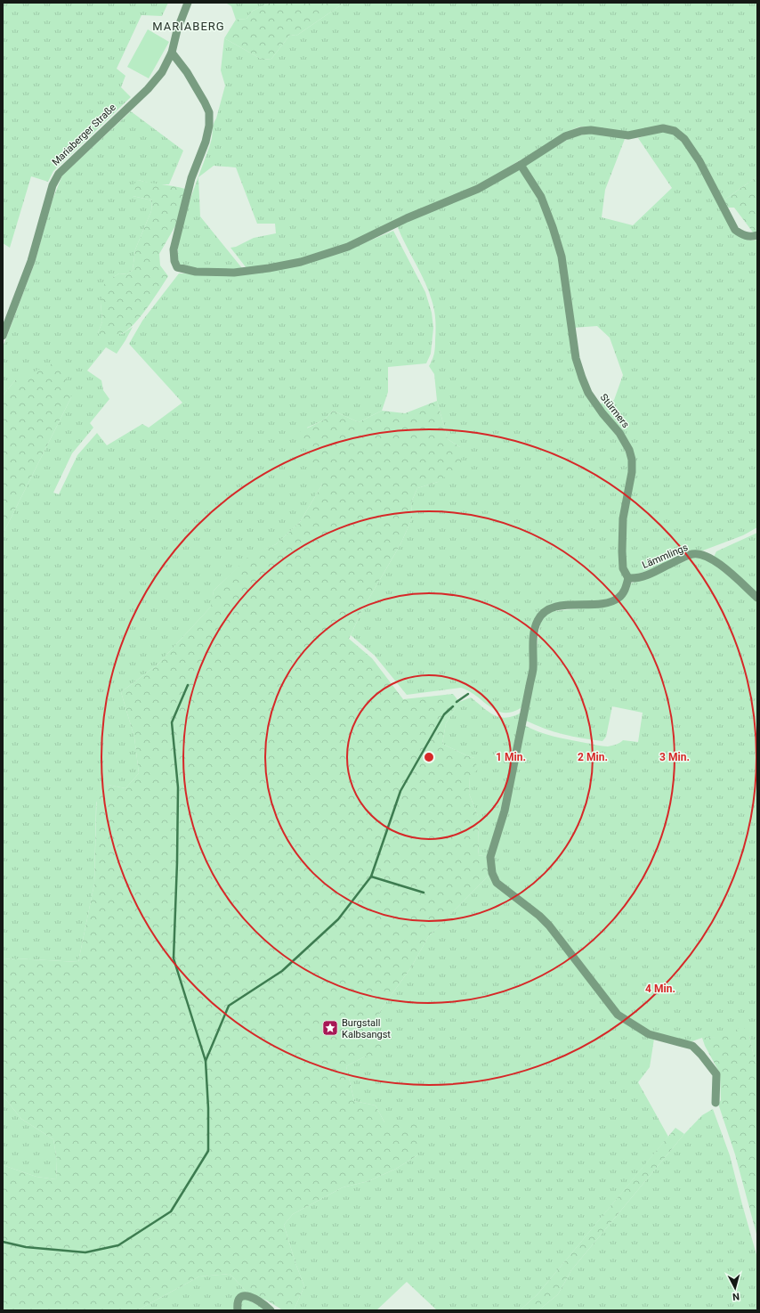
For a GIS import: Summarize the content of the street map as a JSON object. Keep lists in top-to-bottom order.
{
  "streets": {
    "street": ["Mariaberger Straße", "Stürmers", "Lämmlings"]
  },
  "crossings": [
    ["Stürmers", "Lämmlings"]
  ],
  "districts": ["MARIABERG"],
  "places": {
    "place": ["Burgstall Kalbsangst"]
  },
  "north": "bottom",
  "rings": [
    "1 Min.",
    "2 Min.",
    "3 Min.",
    "4 Min."
  ]
}
